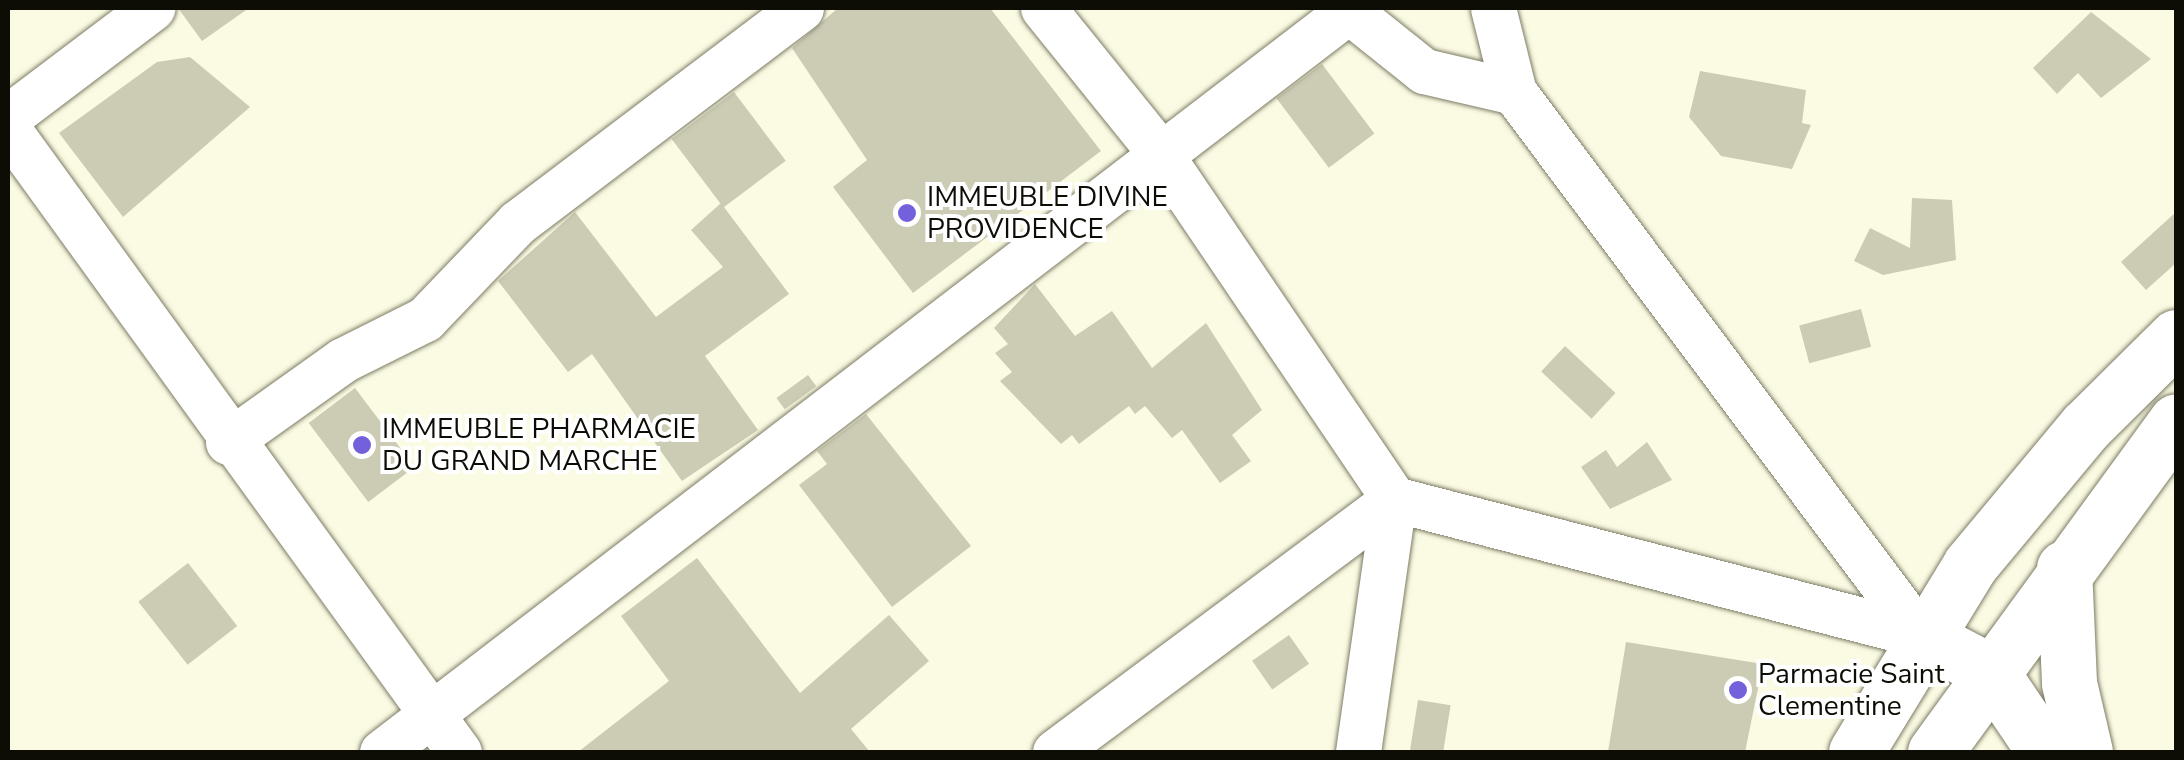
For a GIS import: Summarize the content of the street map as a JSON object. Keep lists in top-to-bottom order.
{
  "places": ["IMMEUBLE DIVINE PROVIDENCE", "IMMEUBLE PHARMACIE DU GRAND MARCHE", "Parmacie Saint Clementine"]
}
